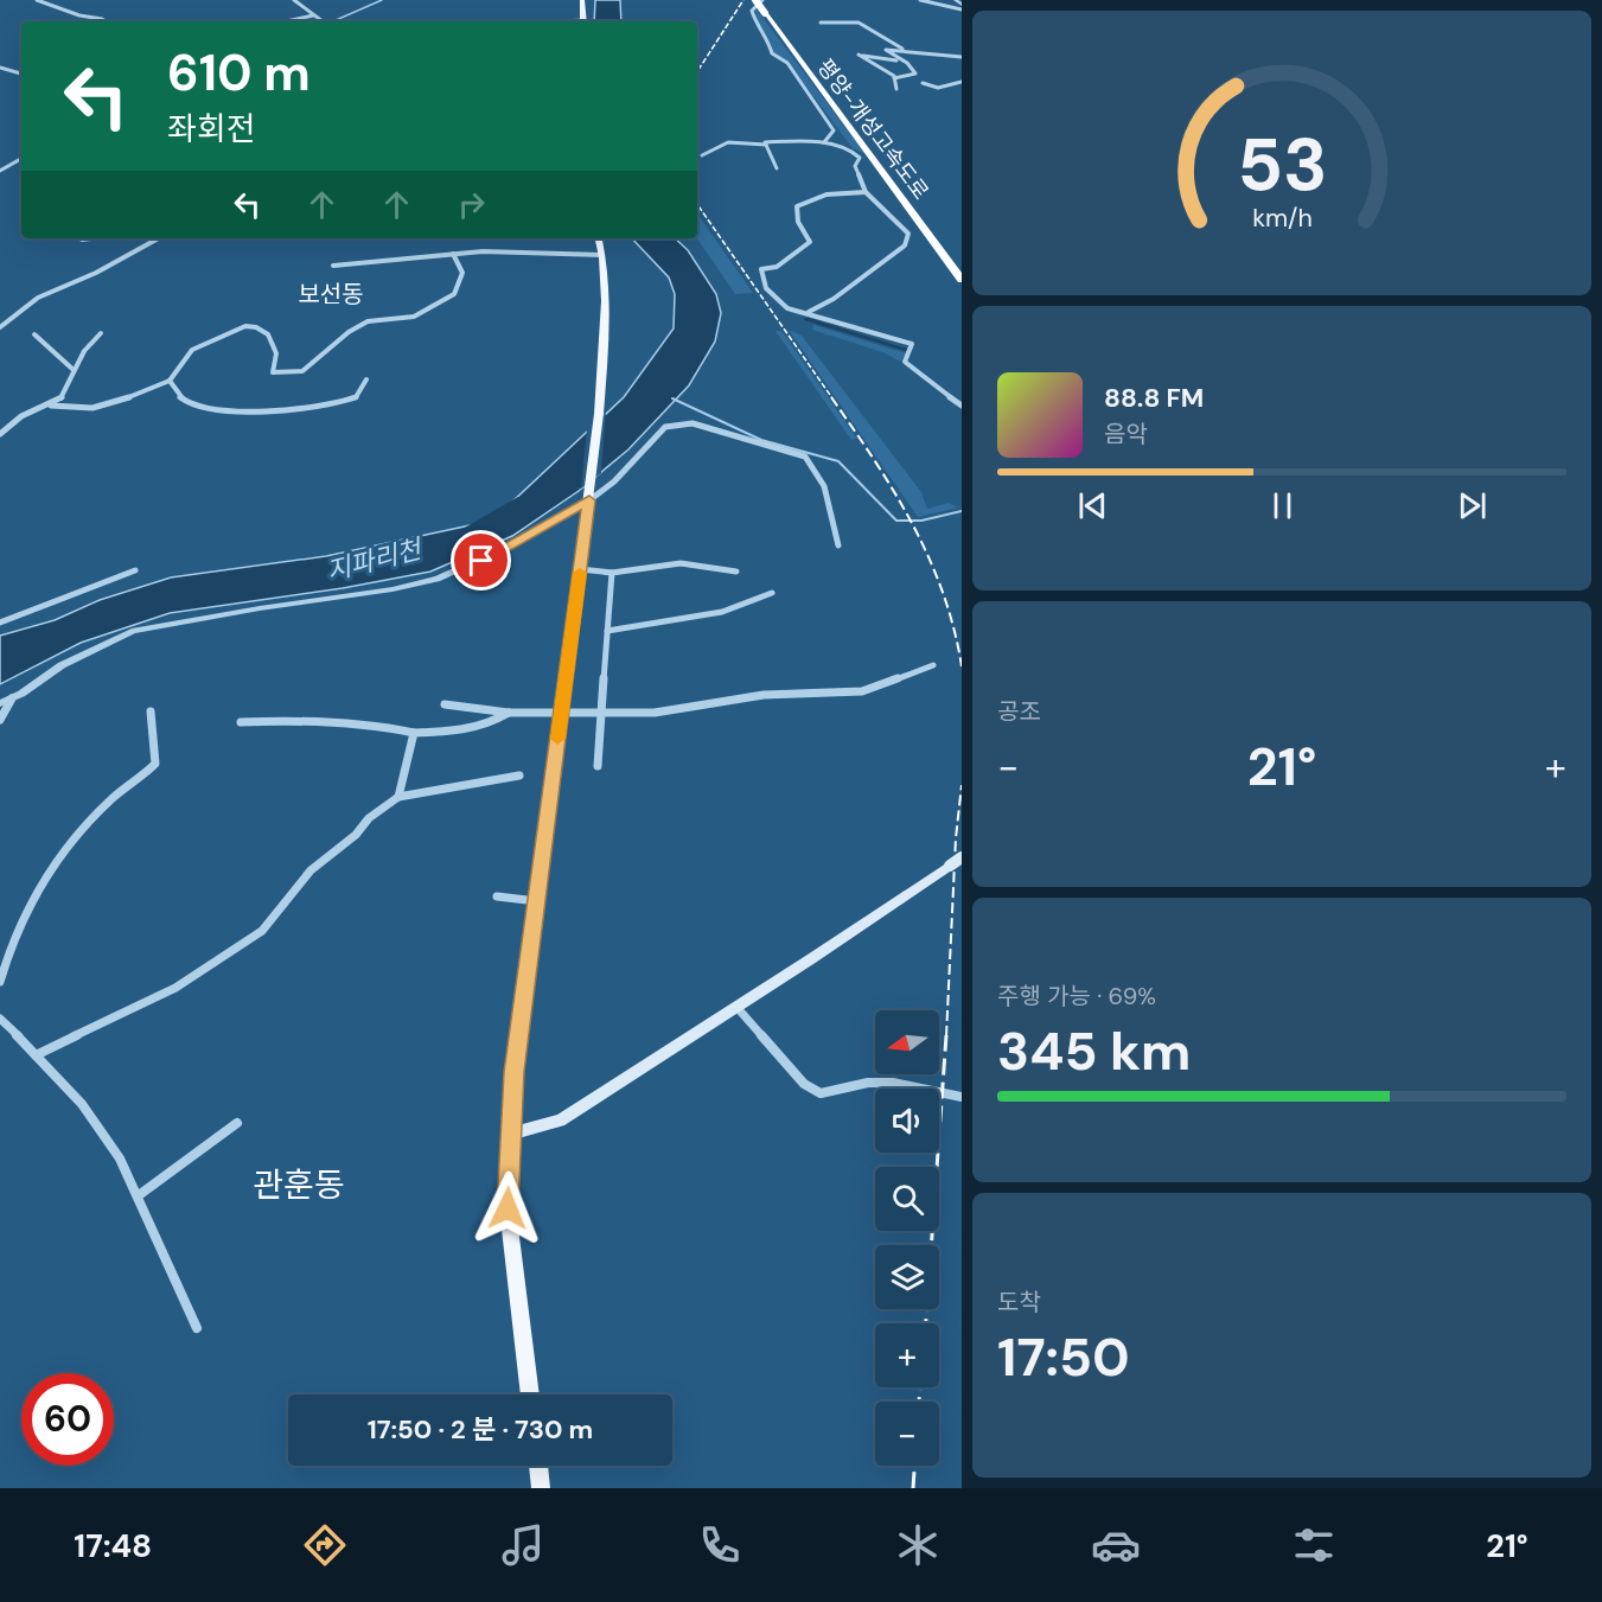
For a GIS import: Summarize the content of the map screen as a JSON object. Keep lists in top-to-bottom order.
{
  "streets": {
    "highway": ["평양-개성고속도로"]
  },
  "districts": ["보선동", "관훈동"],
  "water": ["지파리천"],
  "north": "left",
  "page": {
    "turn": ["610 m", "좌회전"],
    "song": ["88.8 FM", "음악"],
    "tile": [
      "공조",
      ["주행 가능 · 69%", "345 km"],
      ["도착", "17:50"]
    ],
    "heat": ["−", "21°", "+"],
    "map_buttons": ["+", "−"],
    "limit": "60",
    "trip": "17:50 · 2 분 · 730 m",
    "tabs": ["17:48", "21°"],
    "gauge": ["53", "km/h"]
  }
}
